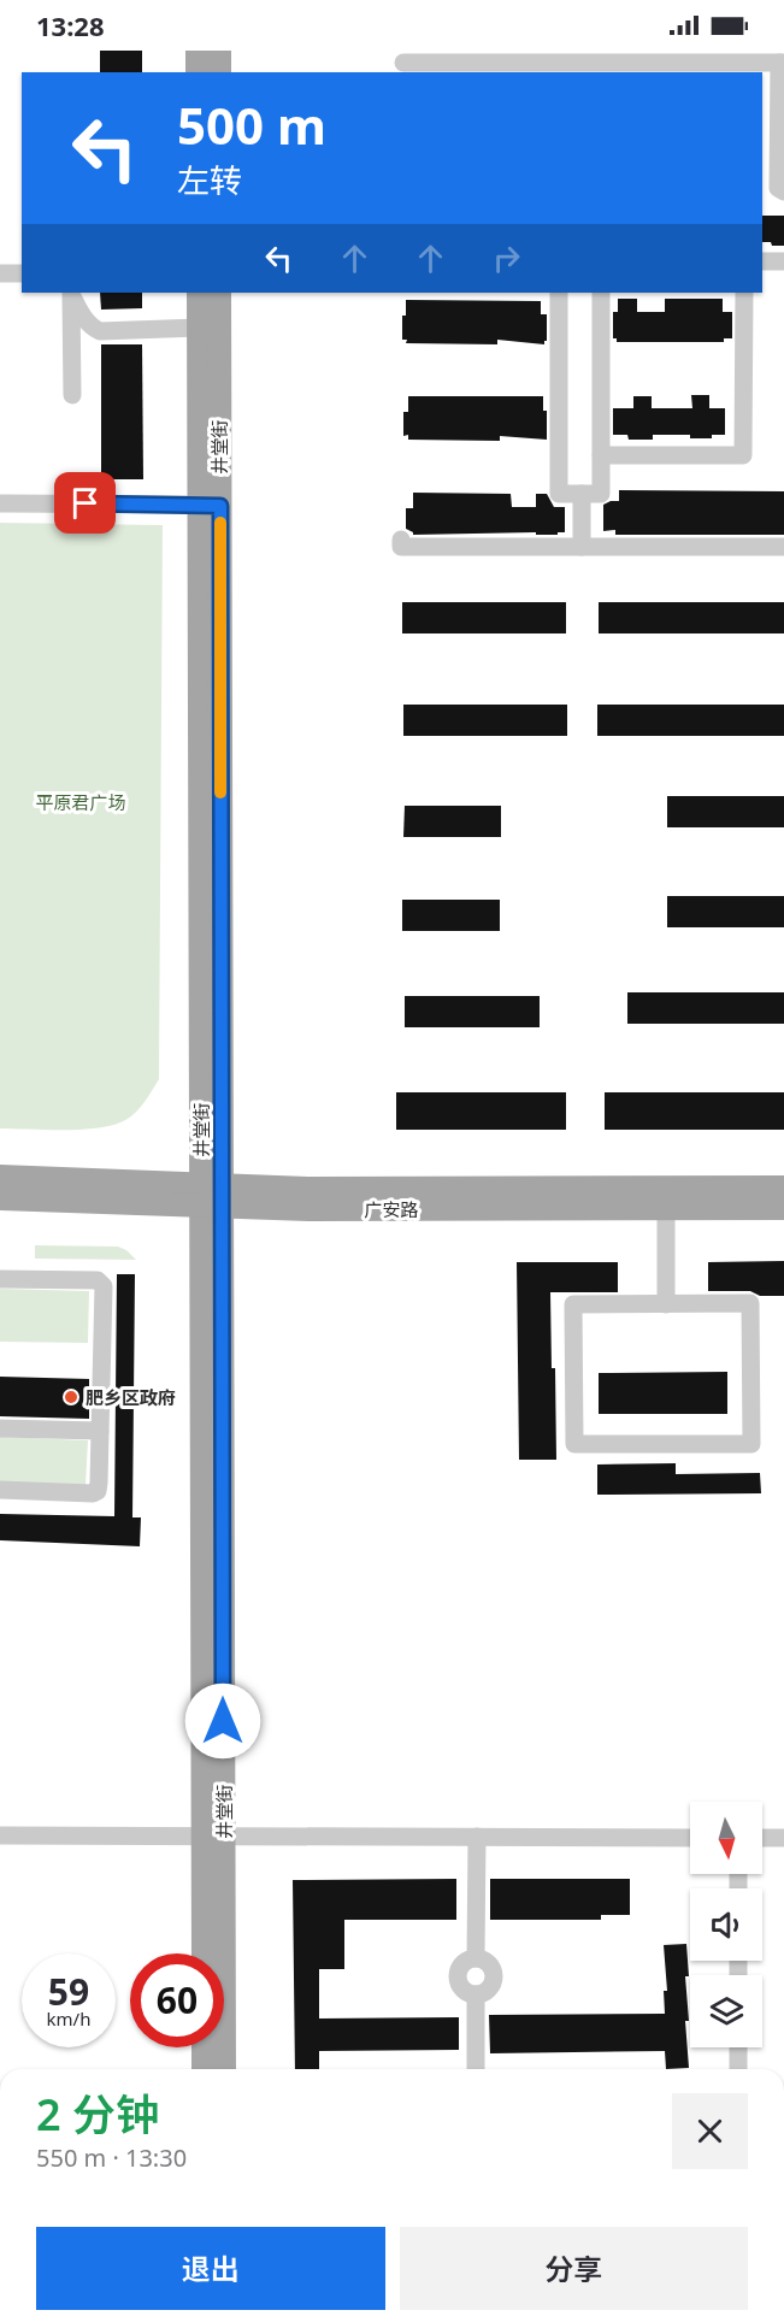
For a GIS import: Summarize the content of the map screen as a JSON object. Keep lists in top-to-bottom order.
{
  "streets": {
    "main road": ["井堂街", "广安路"]
  },
  "crossings": [
    ["井堂街", "广安路"]
  ],
  "parks": ["平原君广场"],
  "places": ["肥乡区政府"],
  "north": "bottom",
  "page": {
    "status": "13:28",
    "turn": ["500 m", "左转"],
    "speed": "59 km/h",
    "limit": "60",
    "heading": ["2 分钟", "550 m · 13:30"],
    "buttons": ["退出", "分享"]
  }
}
